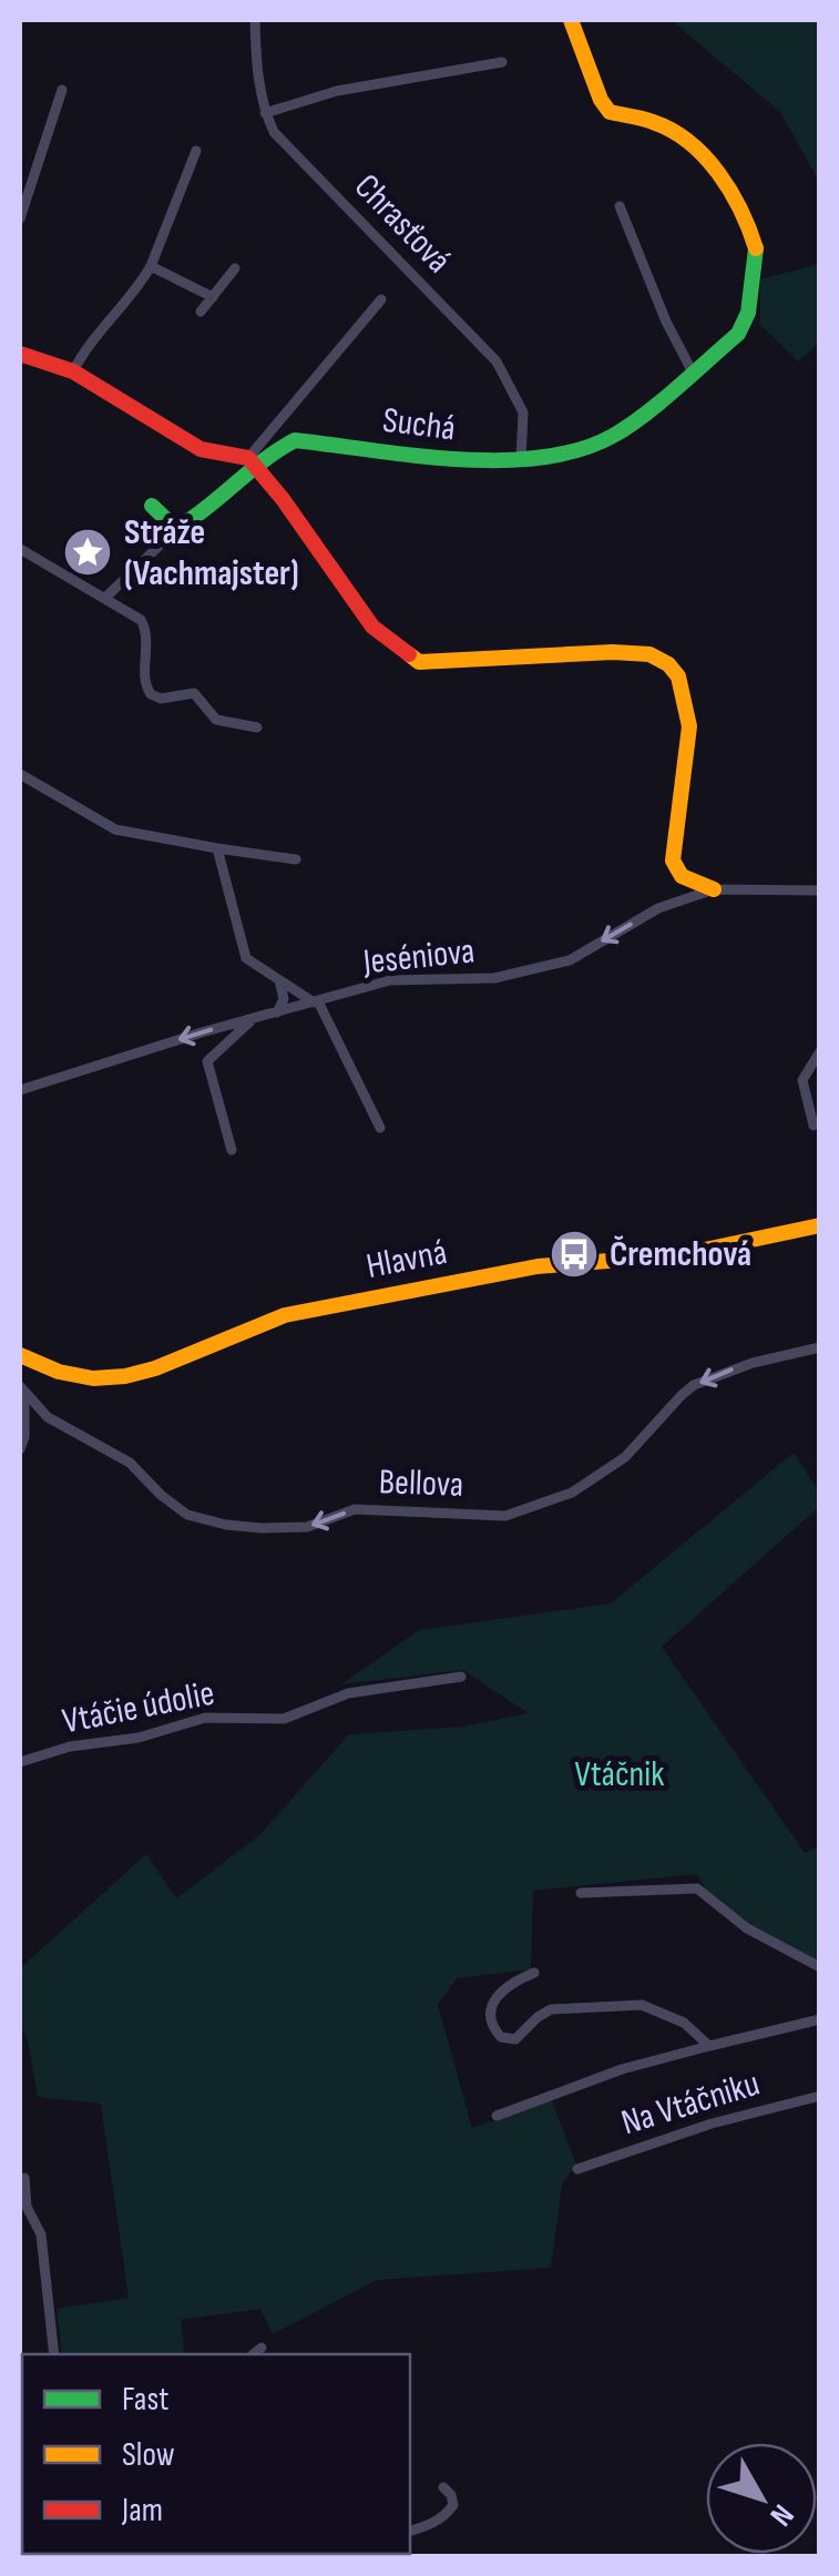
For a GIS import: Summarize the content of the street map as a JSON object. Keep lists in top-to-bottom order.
{
  "streets": {
    "street": [
      "Chrasťová",
      "Suchá",
      "Jeséniova",
      "Hlavná",
      "Bellova",
      "Vtáčie údolie",
      "Na Vtáčniku"
    ]
  },
  "crossings": [
    ["Chrasťová", "Suchá"]
  ],
  "one_way": ["Jeséniova", "Bellova"],
  "parks": ["Vtáčnik"],
  "places": {
    "place": ["Stráže (Vachmajster)"],
    "bus stop": ["Čremchová"]
  },
  "legend": ["Fast", "Slow", "Jam"],
  "north": "bottom right"
}
